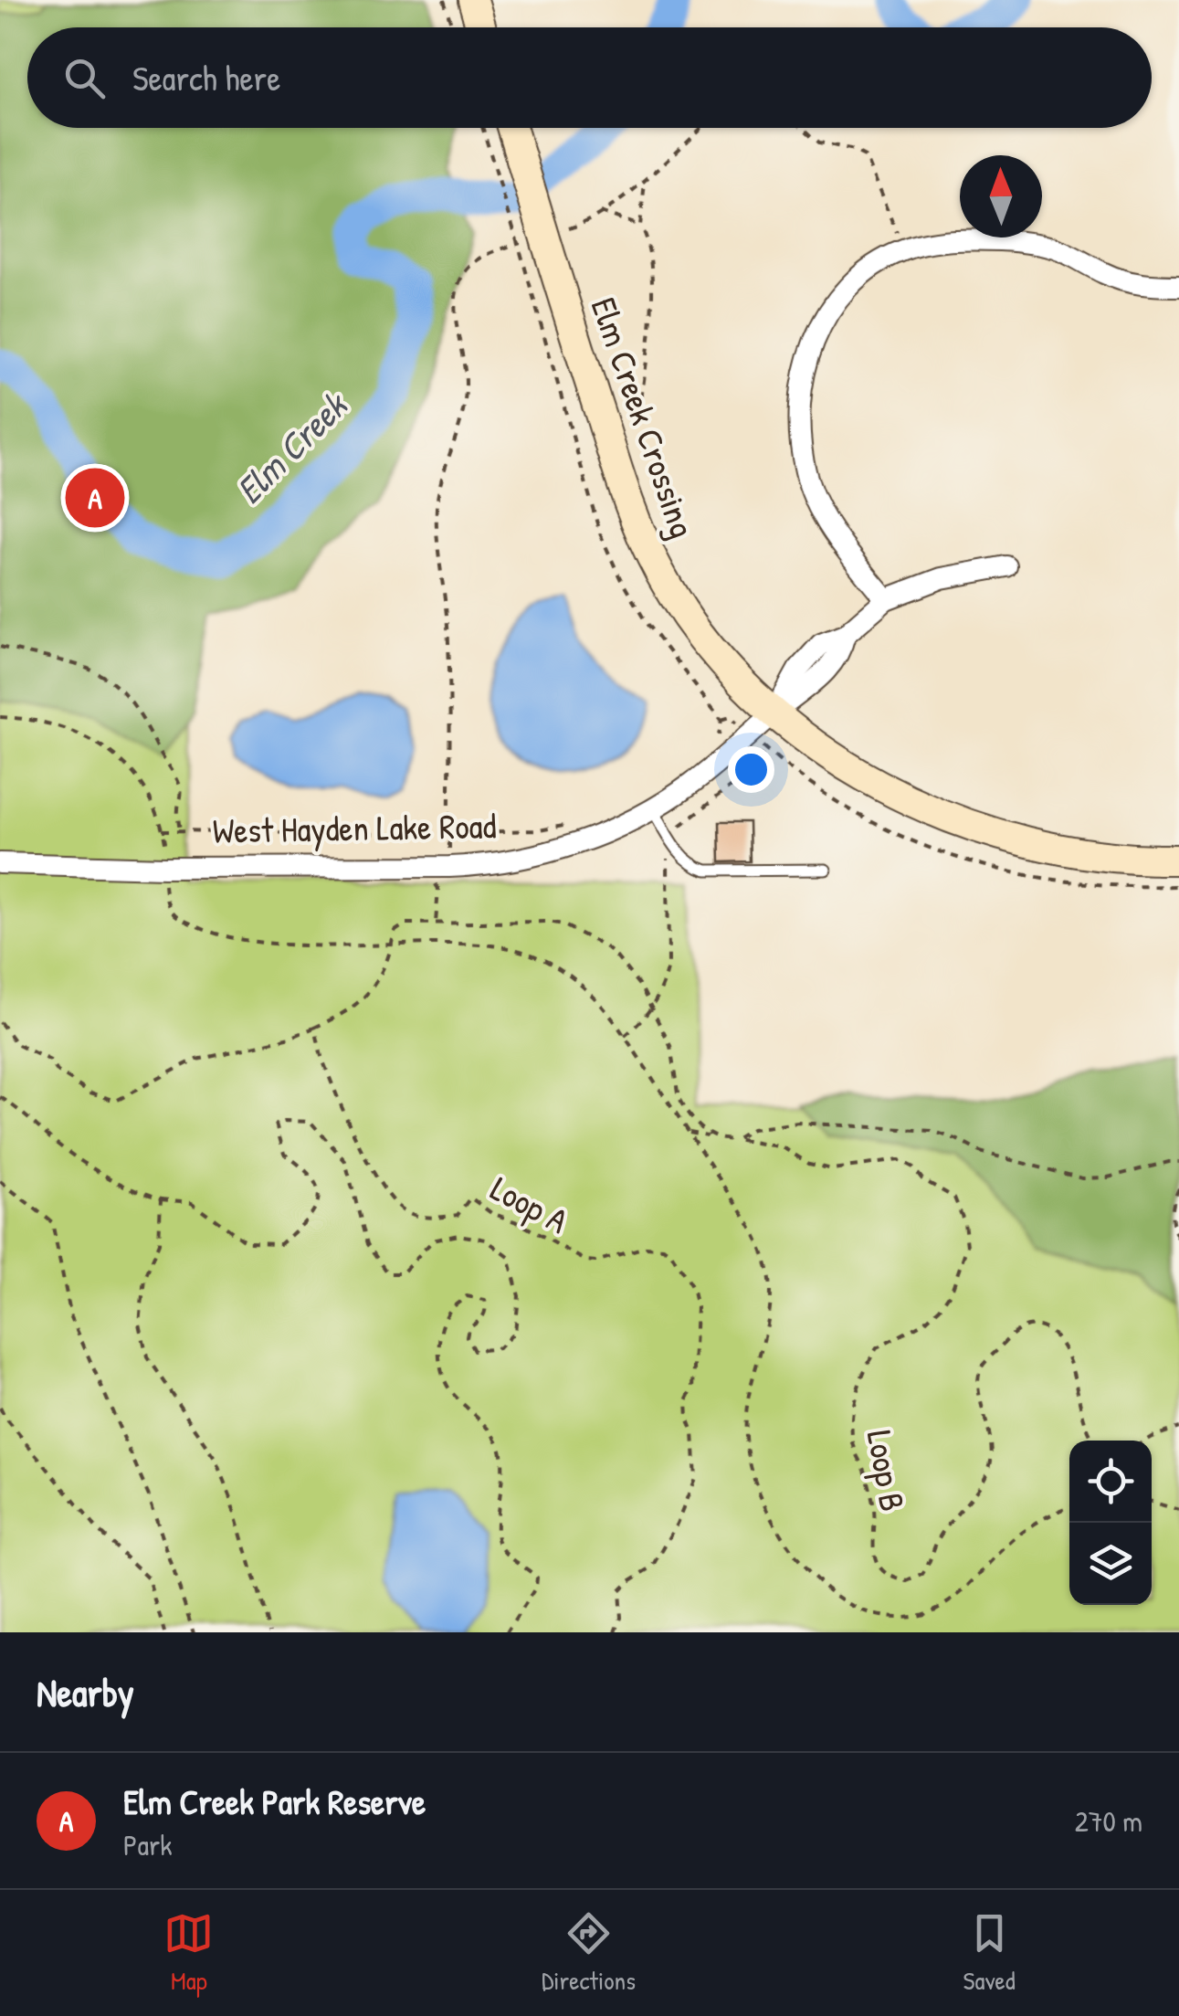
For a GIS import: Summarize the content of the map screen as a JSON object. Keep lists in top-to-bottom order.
{
  "streets": {
    "main road": ["Elm Creek Crossing"],
    "street": ["West Hayden Lake Road"],
    "path": ["Loop A", "Loop B"]
  },
  "crossings": [
    ["Elm Creek Crossing", "West Hayden Lake Road"]
  ],
  "water": ["Elm Creek"],
  "north": "top",
  "page": {
    "search": "Search here",
    "pins": "A",
    "heading": "Nearby",
    "list": [
      {
        "mark": "A",
        "name": "Elm Creek Park Reserve",
        "note": "Park",
        "value": "270 m"
      }
    ],
    "nav": ["Map", "Directions", "Saved"]
  }
}
